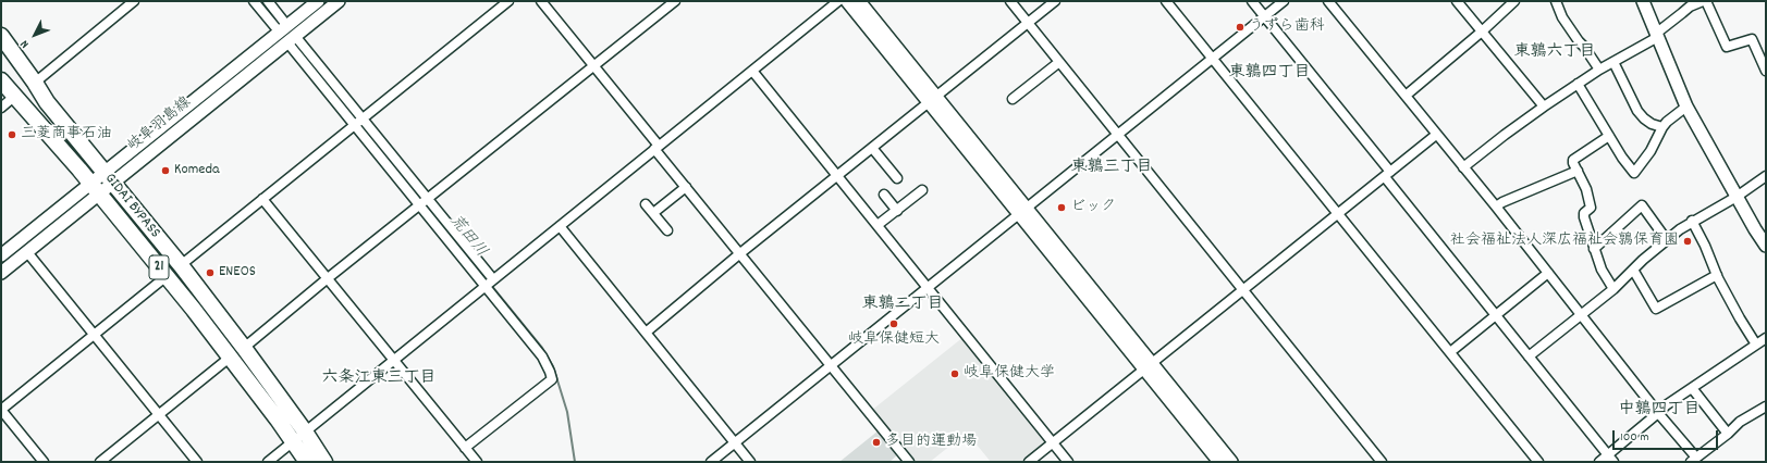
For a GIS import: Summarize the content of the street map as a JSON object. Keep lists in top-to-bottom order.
{
  "streets": {
    "highway": ["GIDAI BYPASS", "21"],
    "main road": ["岐阜羽島線"]
  },
  "crossings": [
    ["岐阜羽島線", "GIDAI BYPASS"]
  ],
  "districts": [
    "東鶉六丁目",
    "東鶉四丁目",
    "東鶉三丁目",
    "東鶉二丁目",
    "六条江東三丁目",
    "中鶉四丁目"
  ],
  "water": ["荒田川"],
  "places": [
    "うずら歯科",
    "三菱商事石油",
    "Komeda",
    "ビック",
    "社会福祉法人深広福祉会鶉保育園",
    "ENEOS",
    "岐阜保健短大",
    "岐阜保健大学",
    "多目的運動場"
  ],
  "scale_bar": "100 m",
  "north": "bottom left"
}
